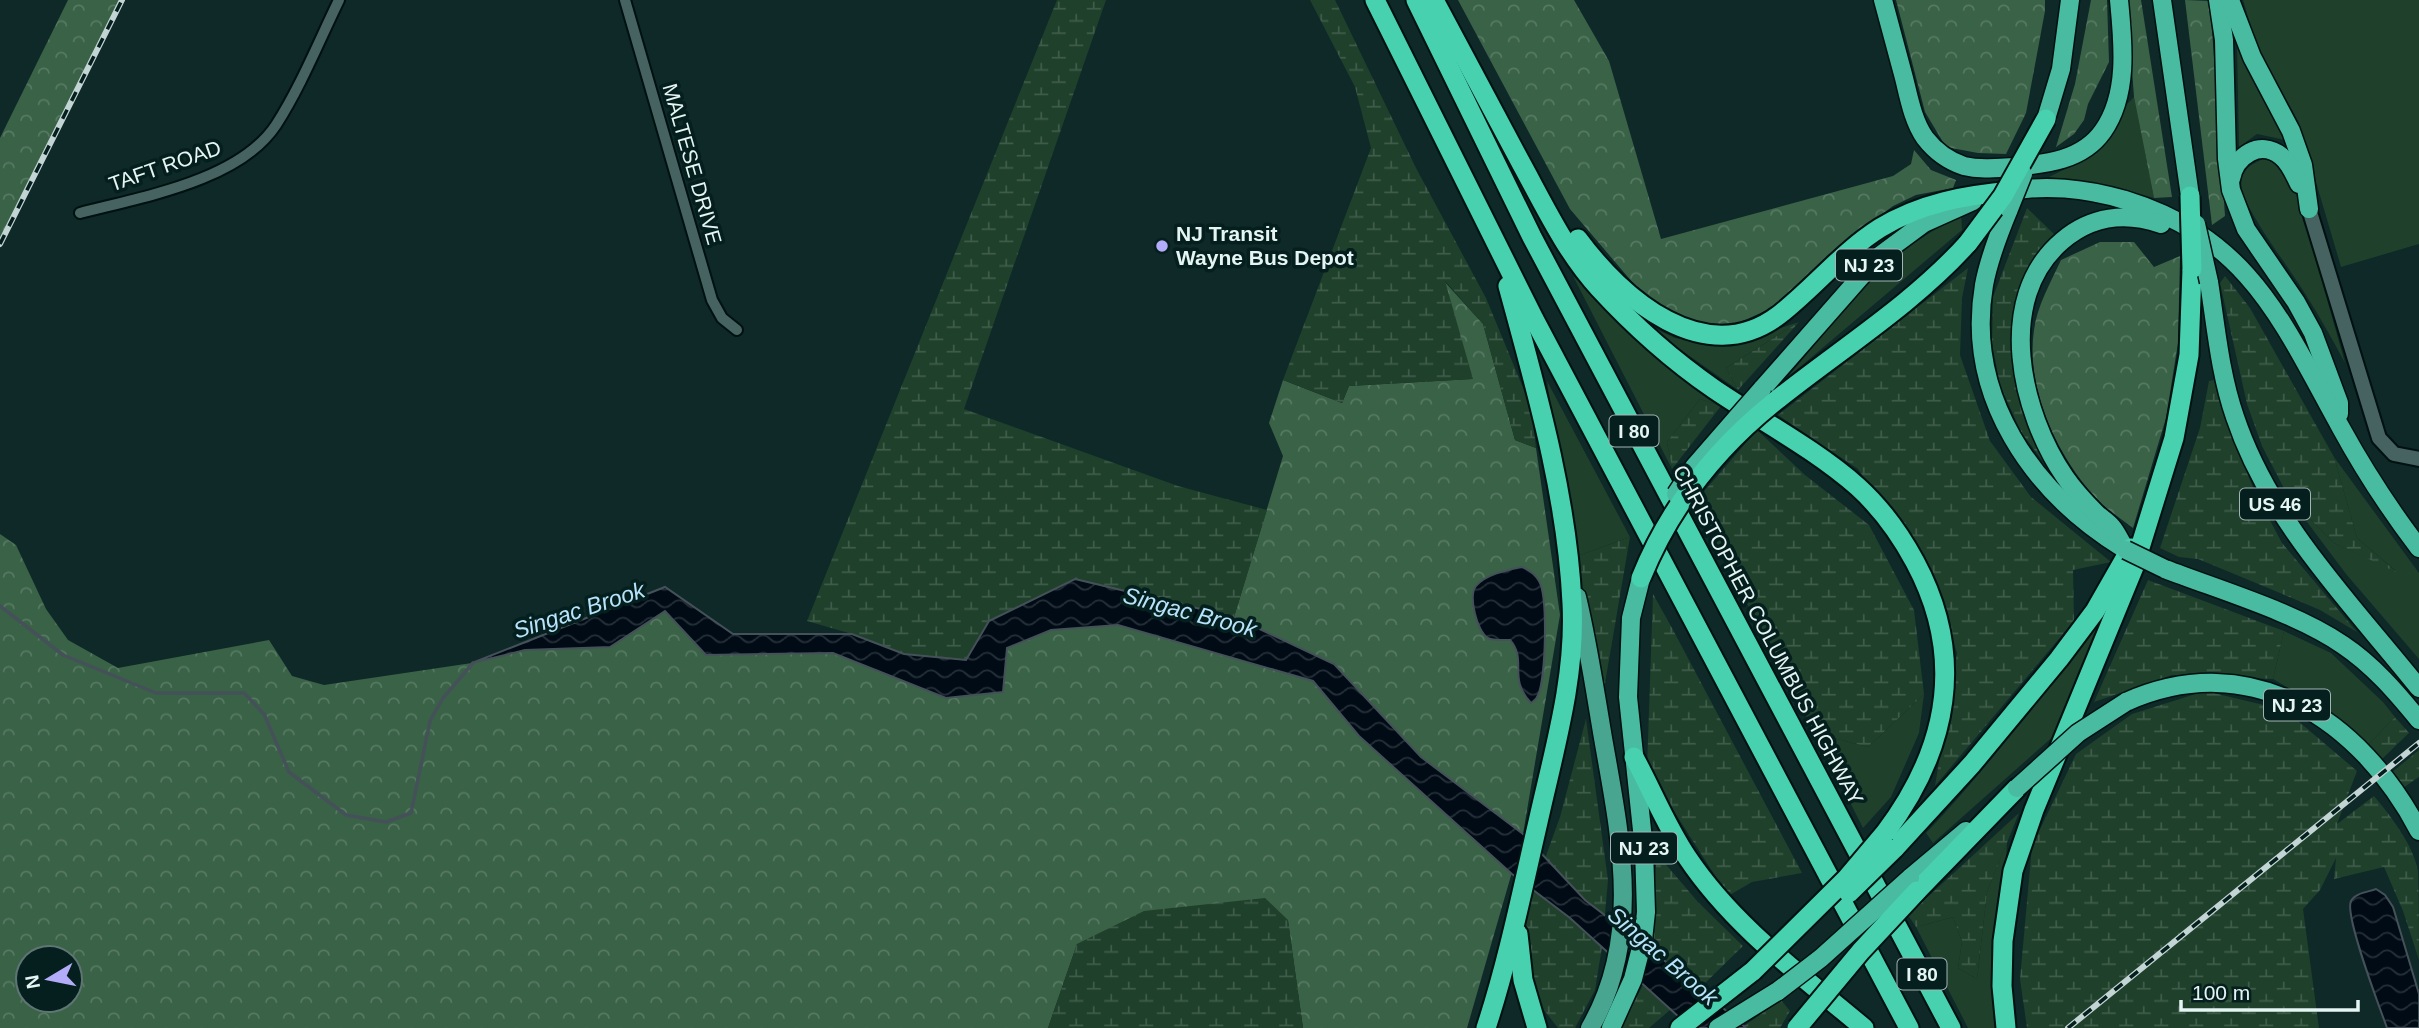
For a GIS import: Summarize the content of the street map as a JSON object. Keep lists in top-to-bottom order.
{
  "streets": {
    "highway": [
      "NJ 23",
      "I 80",
      "US 46",
      "CHRISTOPHER COLUMBUS HIGHWAY"
    ],
    "street": ["MALTESE DRIVE", "TAFT ROAD"]
  },
  "water": ["Singac Brook"],
  "places": ["NJ Transit Wayne Bus Depot"],
  "scale_bar": "100 m",
  "north": "left"
}
